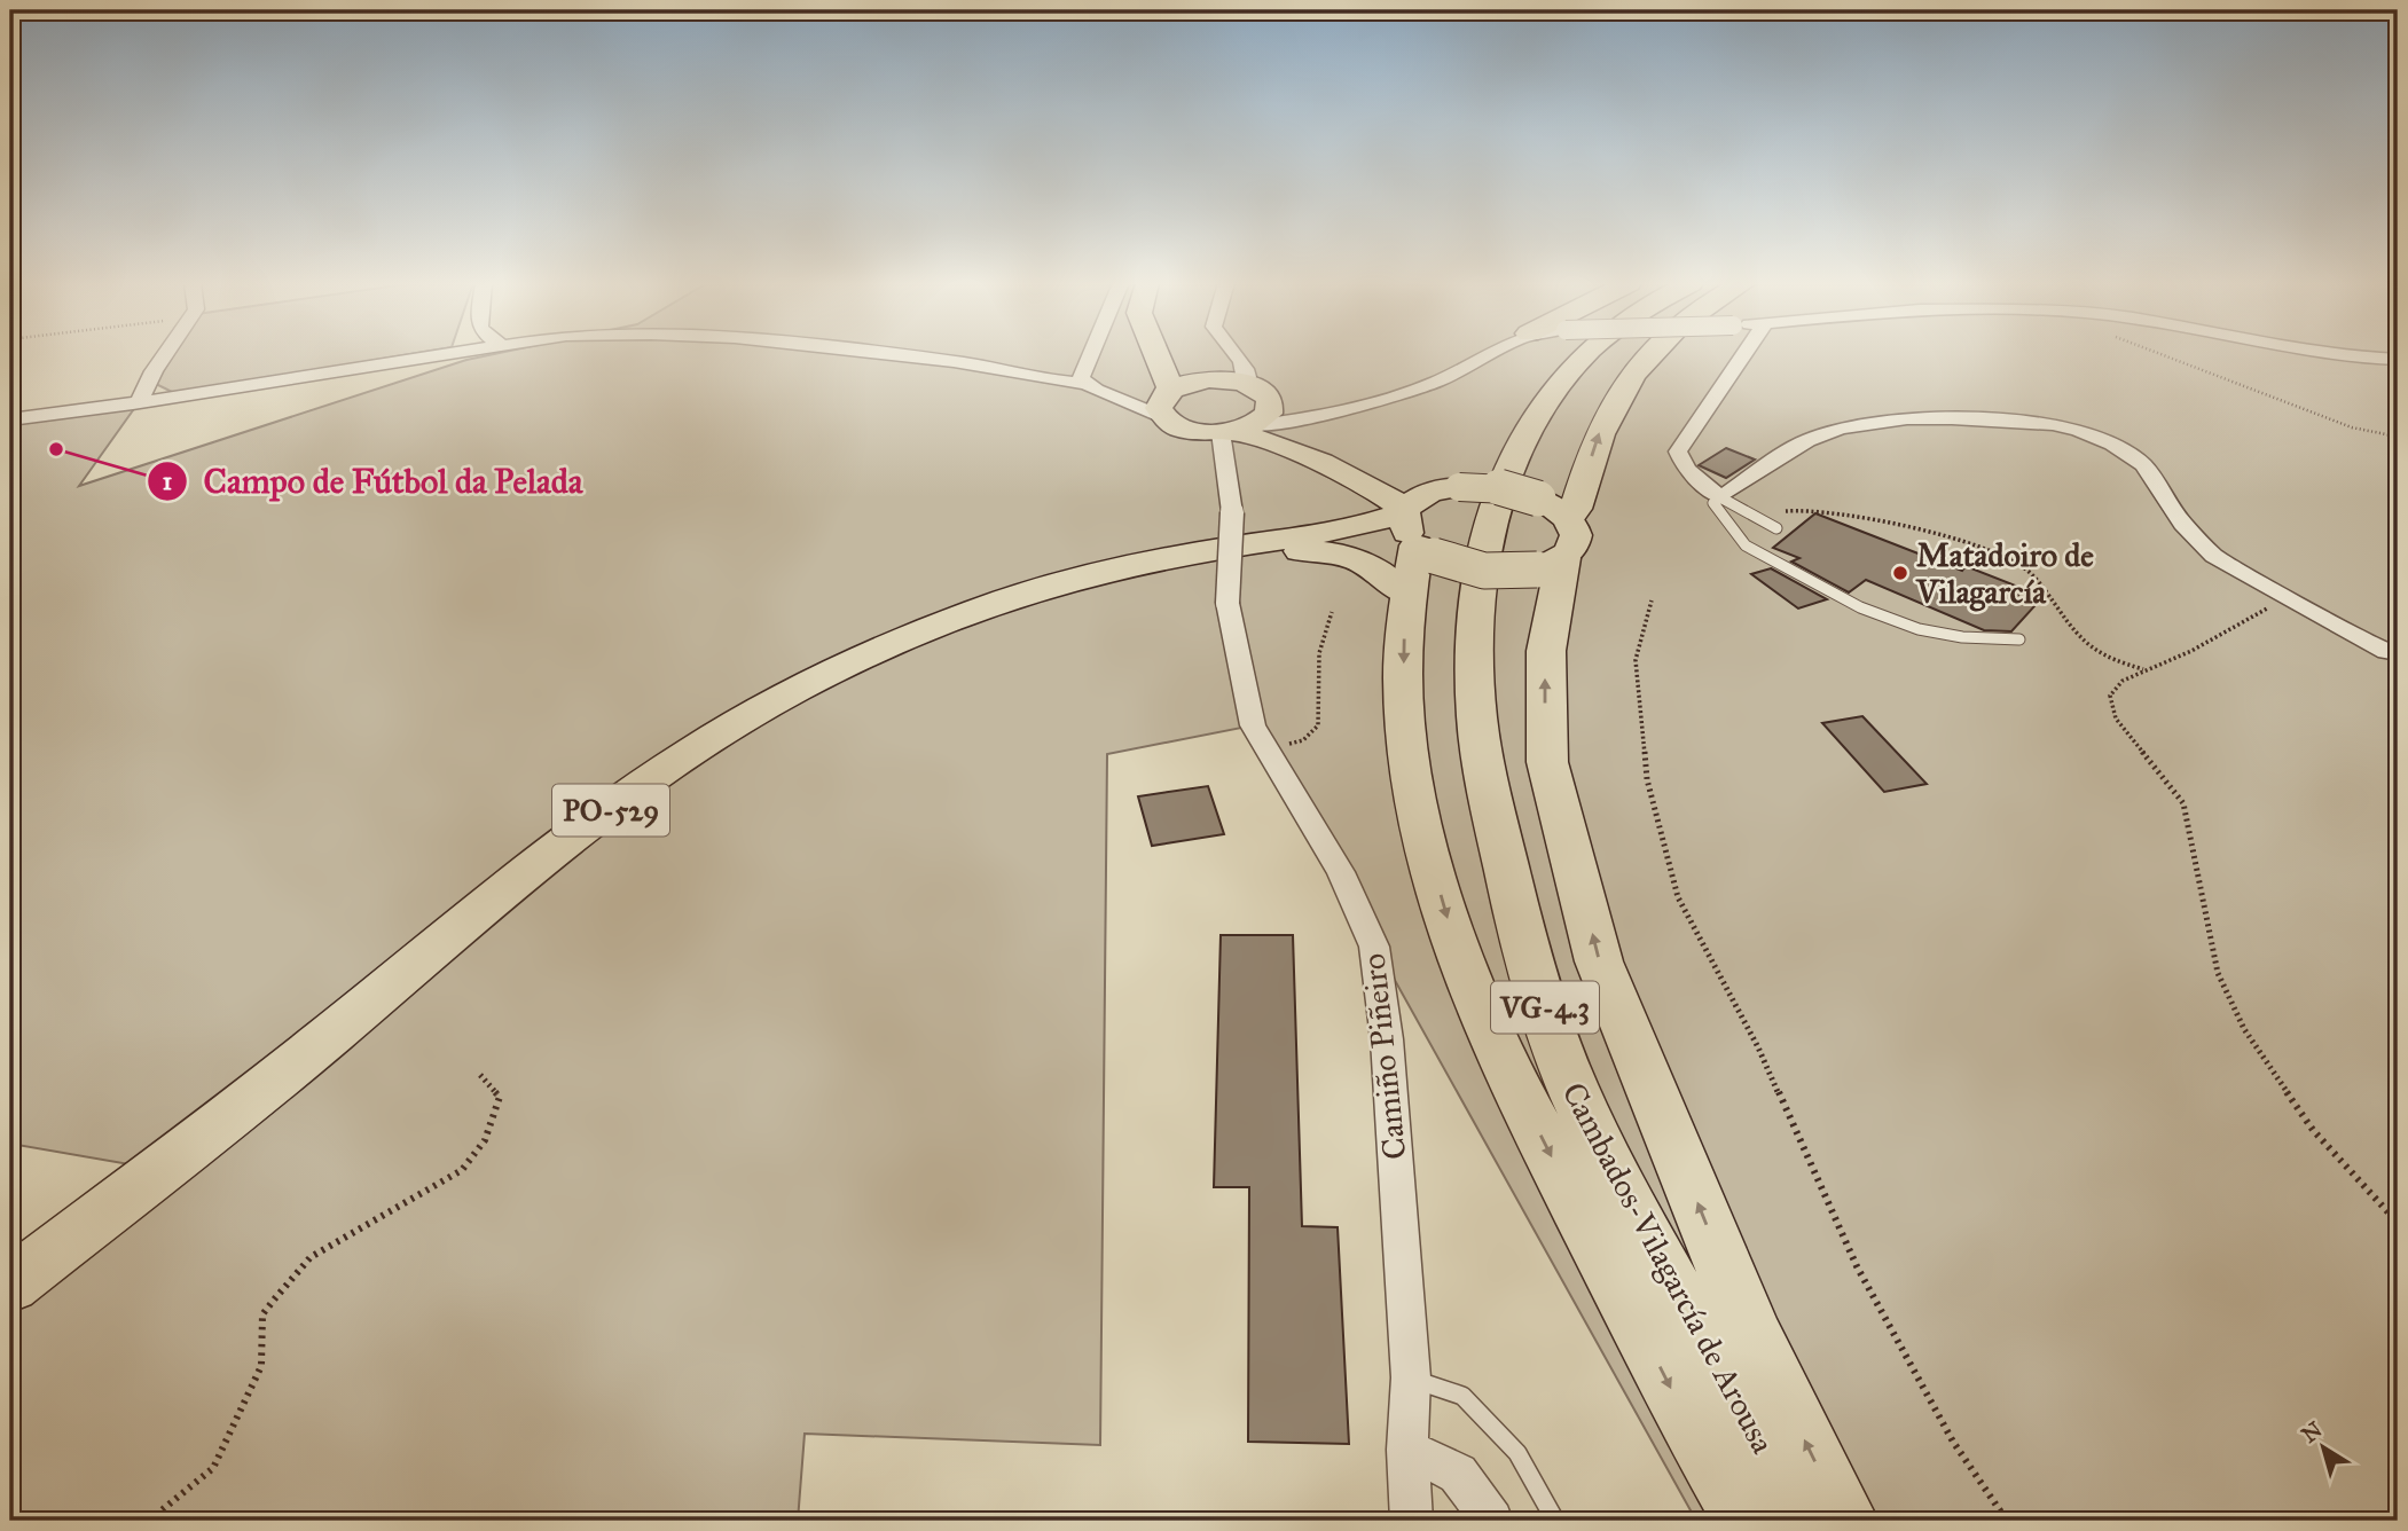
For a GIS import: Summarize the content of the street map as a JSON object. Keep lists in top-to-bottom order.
{
  "streets": {
    "highway": ["VG-4.3", "Cambados-Vilagarcía de Arousa"],
    "main road": ["PO-529"],
    "street": ["Camiño Piñeiro"]
  },
  "places": ["Campo de Fútbol da Pelada", "Matadoiro de Vilagarcía"],
  "north": "top left"
}
